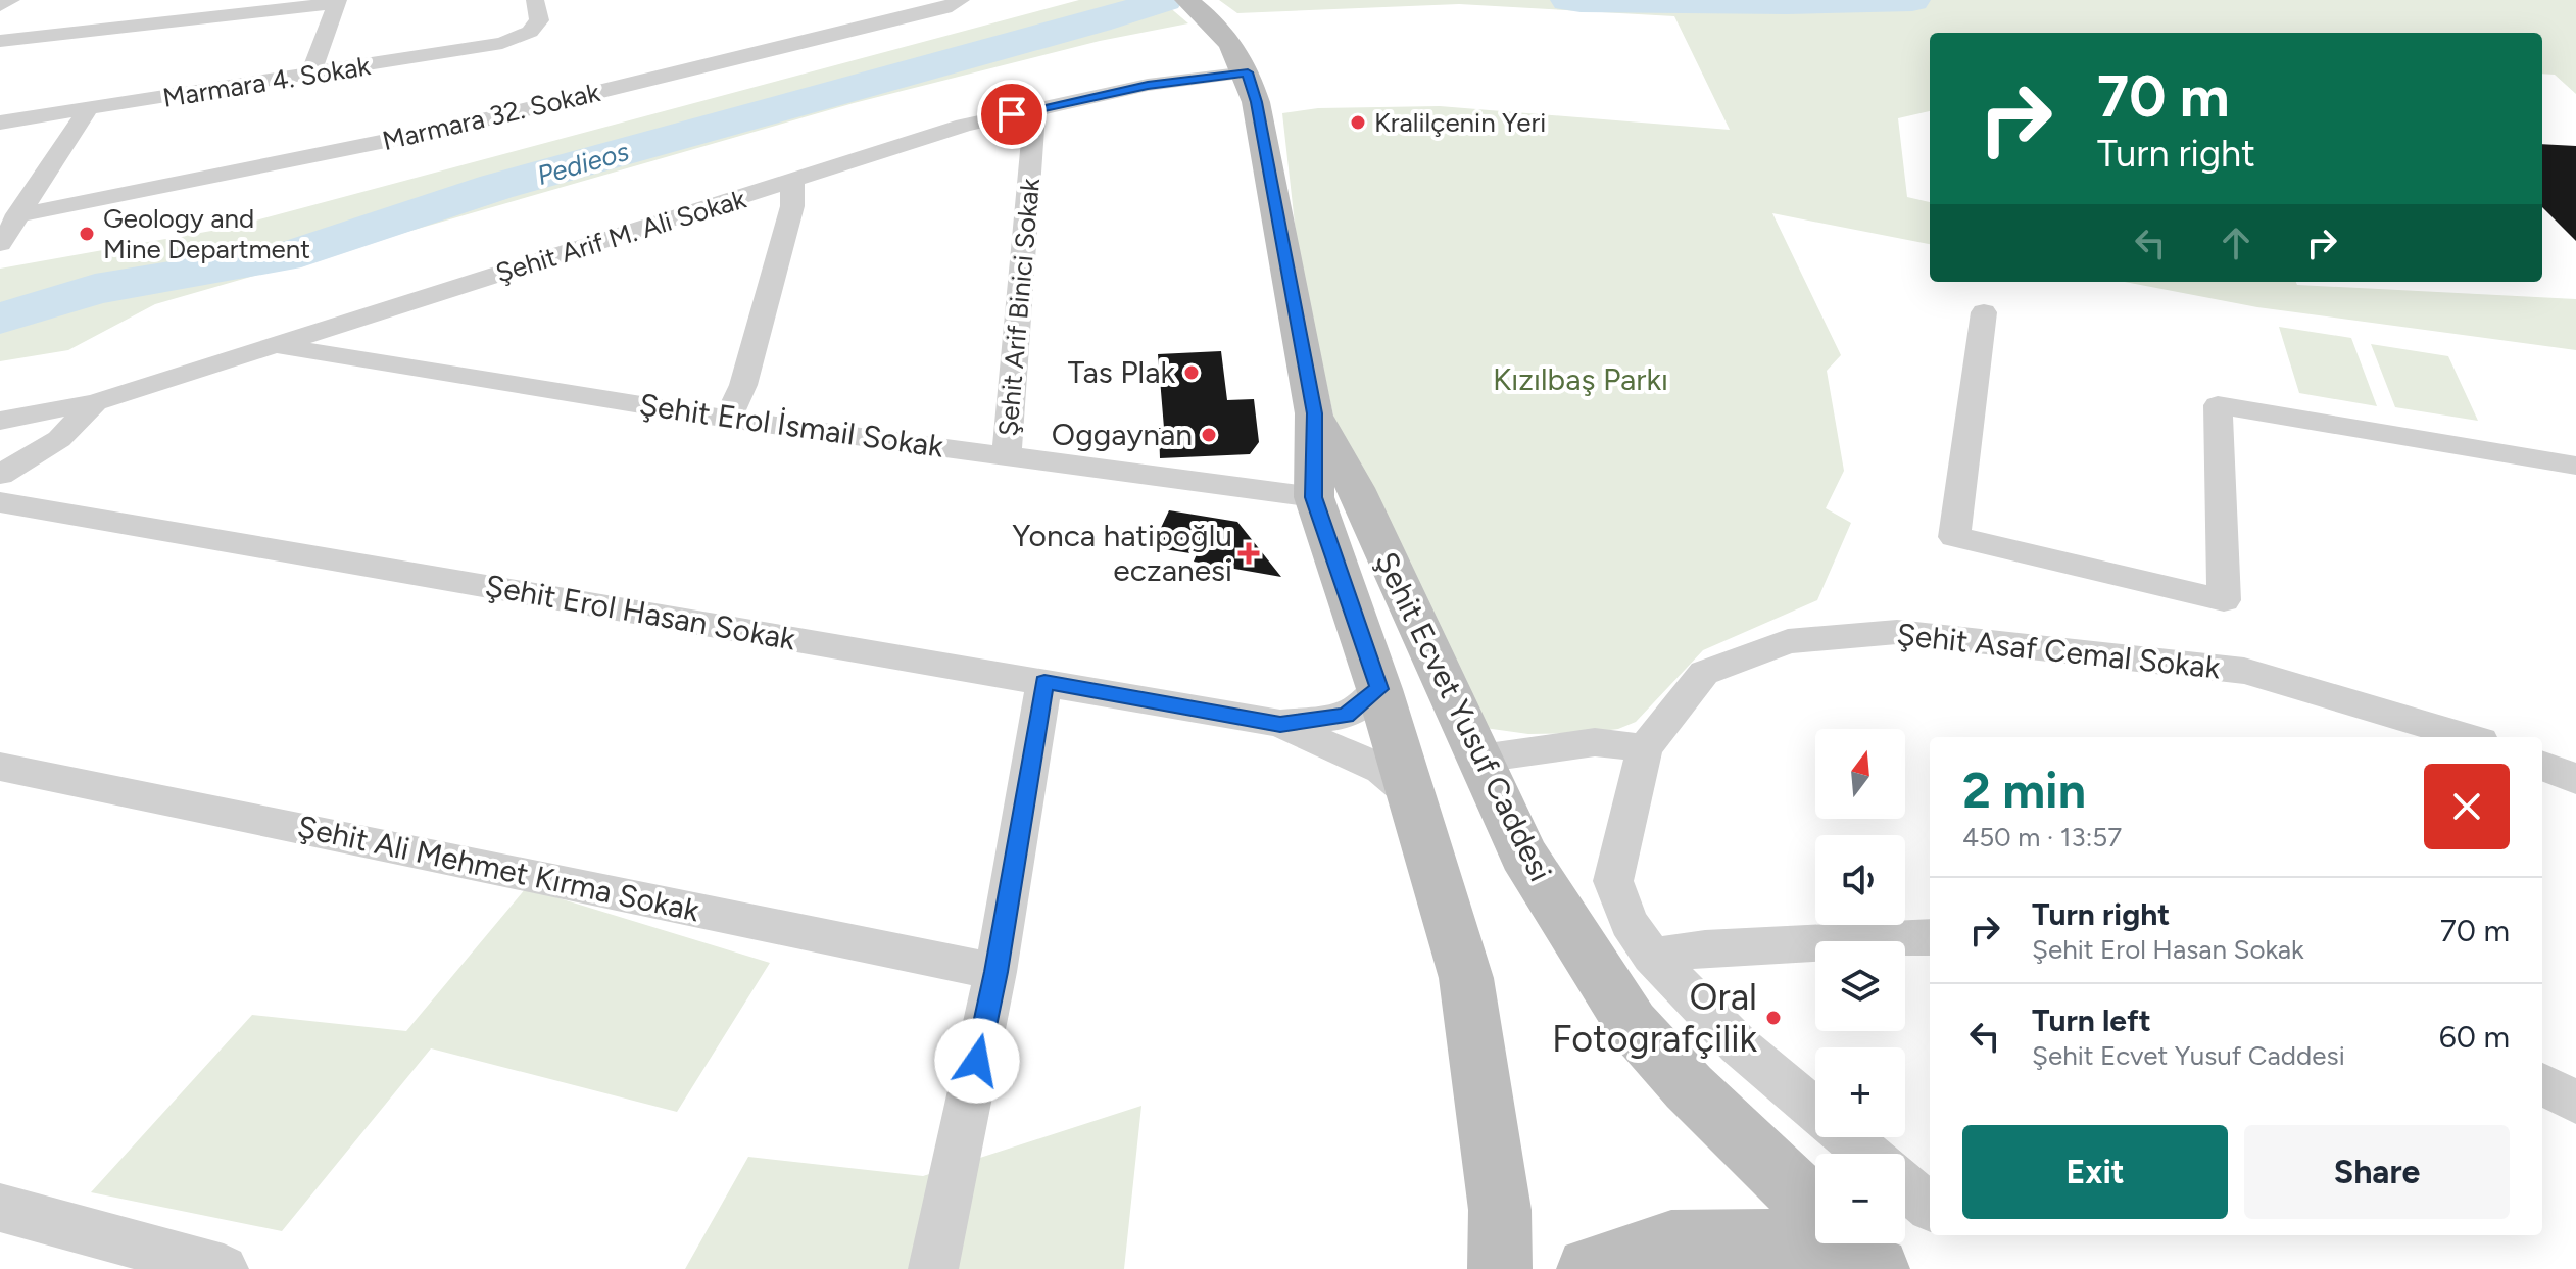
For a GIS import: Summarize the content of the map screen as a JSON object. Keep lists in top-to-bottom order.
{
  "streets": {
    "main road": ["Şehit Ecvet Yusuf Caddesi"],
    "street": [
      "Marmara 4. Sokak",
      "Marmara 32. Sokak",
      "Şehit Arif M. Ali Sokak",
      "Şehit Arif Binici Sokak",
      "Şehit Erol İsmail Sokak",
      "Şehit Erol Hasan Sokak",
      "Şehit Asaf Cemal Sokak",
      "Şehit Ali Mehmet Kırma Sokak"
    ]
  },
  "crossings": [
    ["Şehit Arif M. Ali Sokak", "Şehit Arif Binici Sokak"],
    ["Şehit Arif M. Ali Sokak", "Şehit Erol İsmail Sokak"],
    ["Şehit Arif M. Ali Sokak", "Şehit Ecvet Yusuf Caddesi"],
    ["Şehit Arif Binici Sokak", "Şehit Erol İsmail Sokak"],
    ["Şehit Erol İsmail Sokak", "Şehit Ecvet Yusuf Caddesi"],
    ["Şehit Erol Hasan Sokak", "Şehit Ecvet Yusuf Caddesi"]
  ],
  "water": ["Pedieos"],
  "parks": ["Kızılbaş Parkı"],
  "places": {
    "other": [
      "Kralilçenin Yeri",
      "Geology and Mine Department",
      "Tas Plak",
      "Oggaynan",
      "Oral Fotografçilik"
    ],
    "health": ["Yonca hatipoğlu eczanesi"]
  },
  "north": "top",
  "page": {
    "turn": ["70 m", "Turn right"],
    "map_buttons": ["+", "−"],
    "heading": ["2 min", "450 m · 13:57"],
    "list": [
      {
        "name": "Turn right",
        "note": "Şehit Erol Hasan Sokak",
        "value": "70 m"
      },
      {
        "name": "Turn left",
        "note": "Şehit Ecvet Yusuf Caddesi",
        "value": "60 m"
      }
    ],
    "buttons": ["Exit", "Share"]
  }
}
